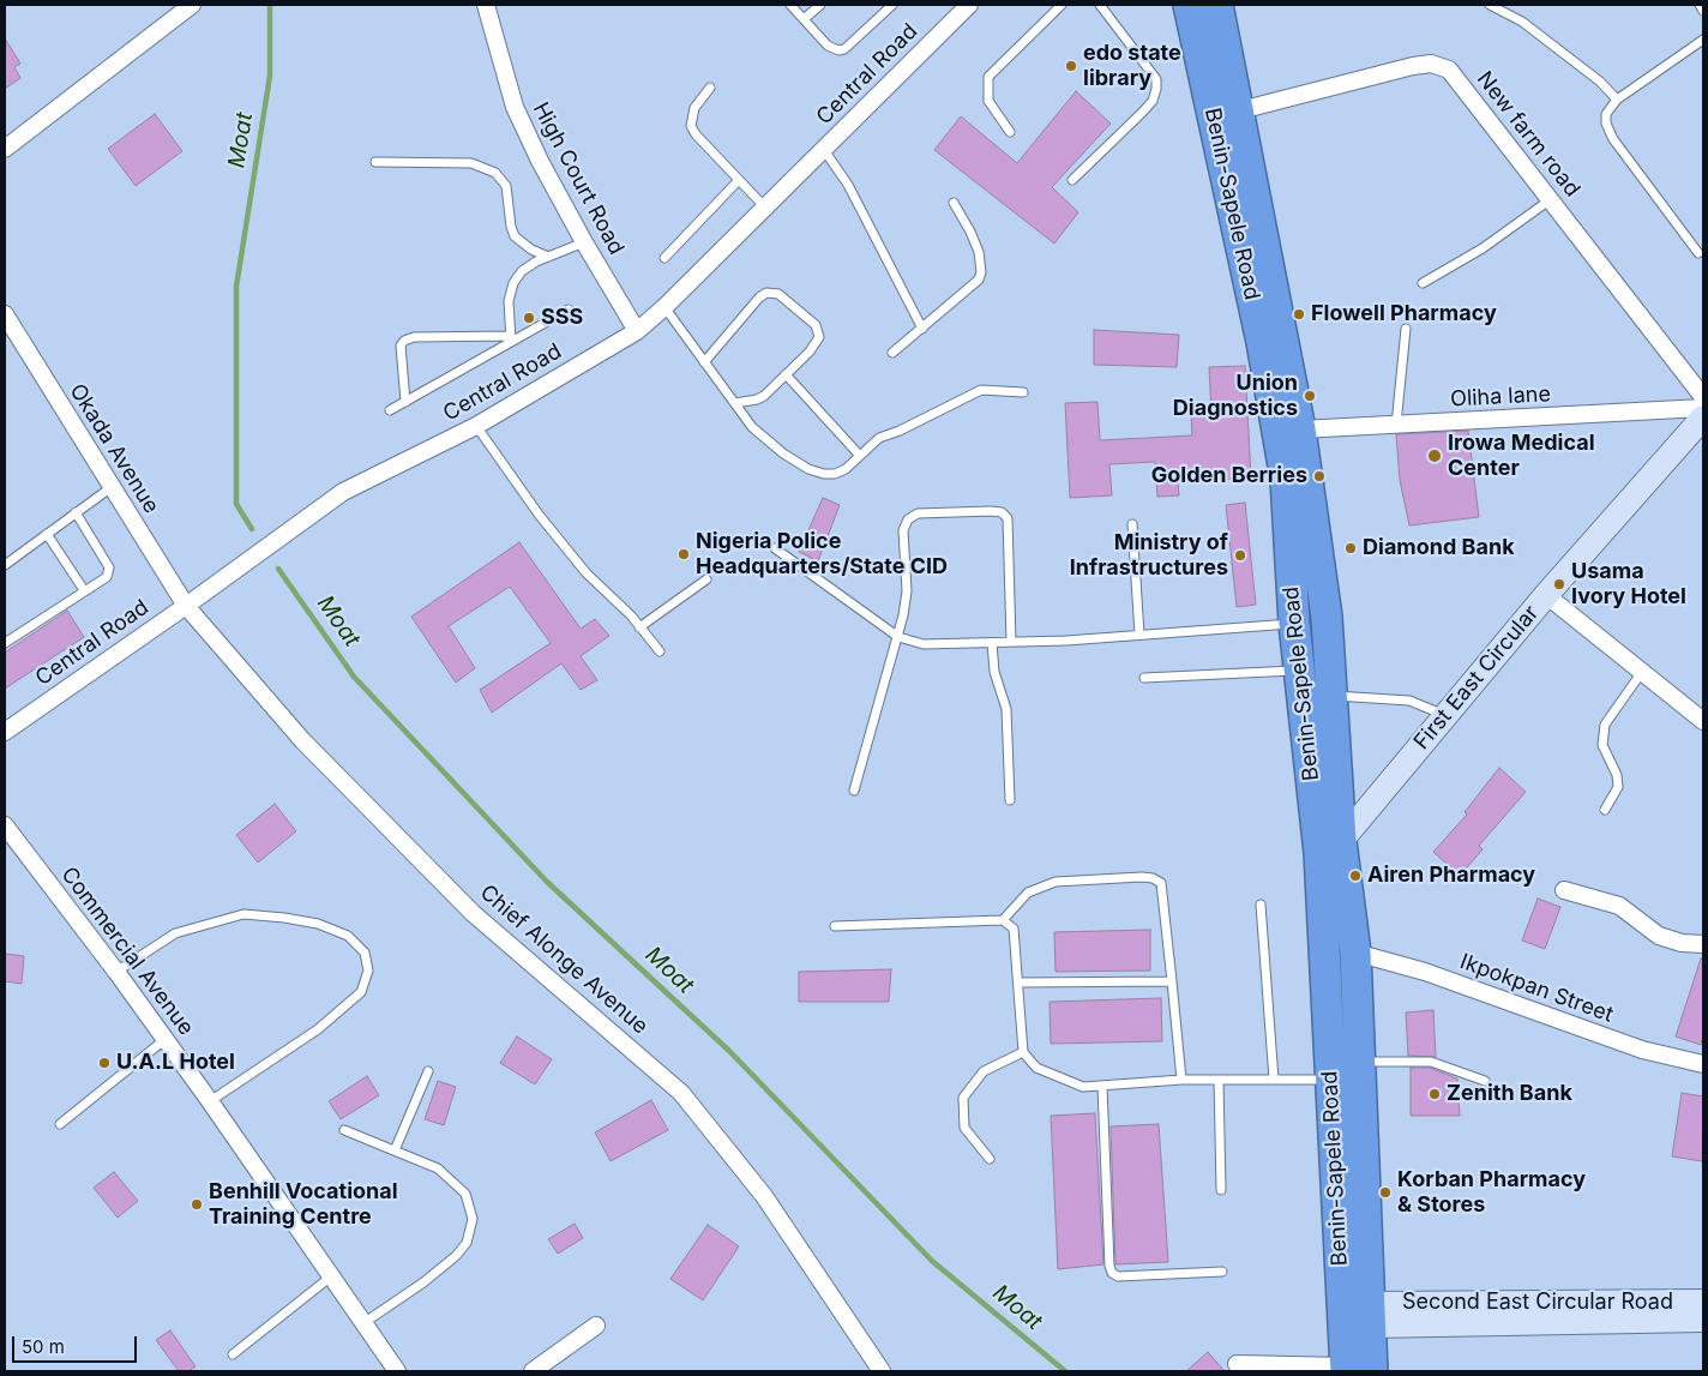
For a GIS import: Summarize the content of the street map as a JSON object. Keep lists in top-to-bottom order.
{
  "streets": {
    "highway": ["Benin-Sapele Road"],
    "main road": ["First East Circular", "Second East Circular Road"],
    "street": [
      "Central Road",
      "New farm road",
      "High Court Road",
      "Oliha lane",
      "Okada Avenue",
      "Commercial Avenue",
      "Chief Alonge Avenue",
      "Ikpokpan Street"
    ]
  },
  "crossings": [
    ["Central Road", "High Court Road"],
    ["Central Road", "Okada Avenue"],
    ["Central Road", "Chief Alonge Avenue"],
    ["New farm road", "Benin-Sapele Road"],
    ["Benin-Sapele Road", "Oliha lane"],
    ["Benin-Sapele Road", "First East Circular"],
    ["Benin-Sapele Road", "Ikpokpan Street"],
    ["Benin-Sapele Road", "Second East Circular Road"],
    ["Okada Avenue", "Chief Alonge Avenue"]
  ],
  "water": ["Moat"],
  "places": [
    "edo state library",
    "Flowell Pharmacy",
    "SSS",
    "Union Diagnostics",
    "Irowa Medical Center",
    "Golden Berries",
    "Diamond Bank",
    "Nigeria Police Headquarters/State CID",
    "Ministry of Infrastructures",
    "Usama Ivory Hotel",
    "Airen Pharmacy",
    "U.A.L Hotel",
    "Zenith Bank",
    "Korban Pharmacy & Stores",
    "Benhill Vocational Training Centre"
  ],
  "scale_bar": "50 m"
}
